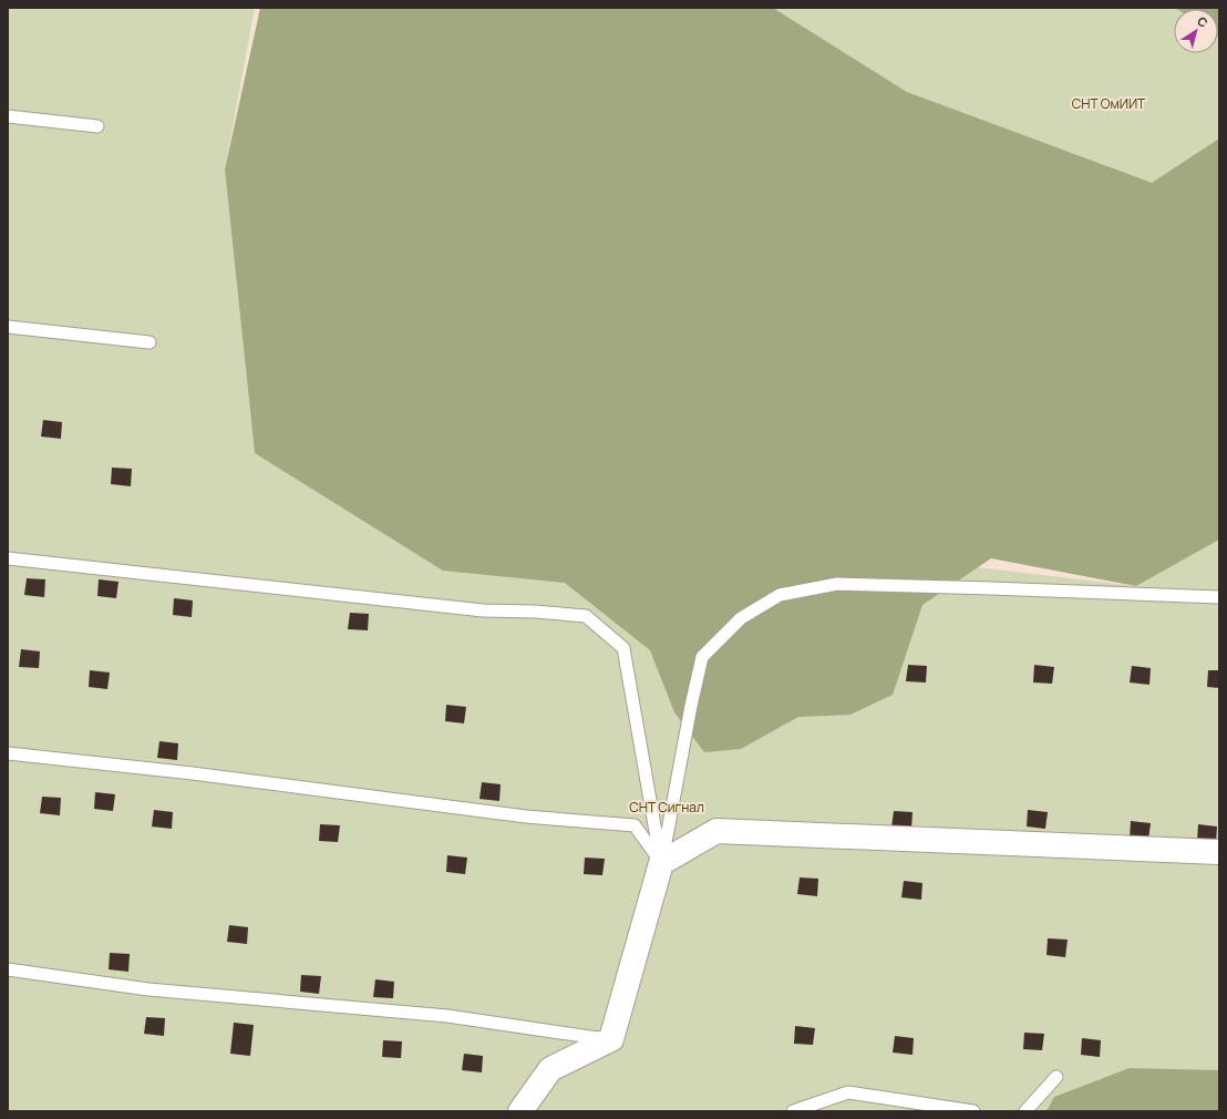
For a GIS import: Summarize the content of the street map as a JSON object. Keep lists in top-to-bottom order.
{
  "parks": ["СНТ ОмИИТ", "СНТ Сигнал"],
  "north": "top right"
}
